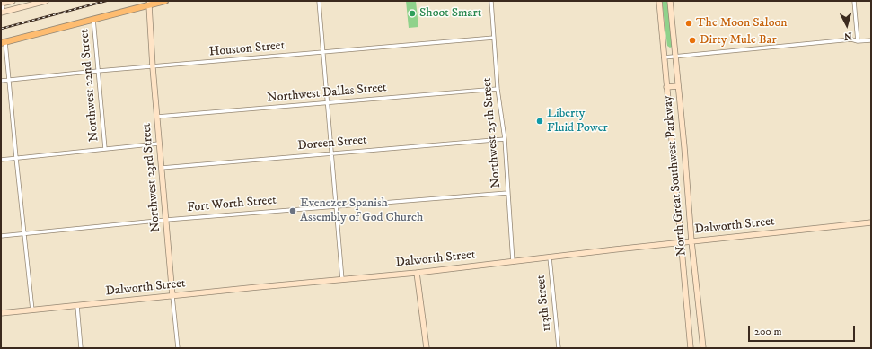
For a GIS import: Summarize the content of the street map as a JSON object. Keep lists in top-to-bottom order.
{
  "streets": {
    "street": [
      "Houston Street",
      "Northwest 22nd Street",
      "Northwest Dallas Street",
      "Northwest 25th Street",
      "Doreen Street",
      "North Great Southwest Parkway",
      "Northwest 23rd Street",
      "Fort Worth Street",
      "Dalworth Street",
      "113th Street"
    ]
  },
  "crossings": [
    ["Houston Street", "Northwest 22nd Street"],
    ["Houston Street", "Northwest 25th Street"],
    ["Houston Street", "Northwest 23rd Street"],
    ["Northwest Dallas Street", "Northwest 25th Street"],
    ["Northwest Dallas Street", "Northwest 23rd Street"],
    ["Northwest 25th Street", "Doreen Street"],
    ["Northwest 25th Street", "Fort Worth Street"],
    ["Northwest 25th Street", "Dalworth Street"],
    ["Doreen Street", "Northwest 23rd Street"],
    ["North Great Southwest Parkway", "Dalworth Street"],
    ["Northwest 23rd Street", "Fort Worth Street"],
    ["Northwest 23rd Street", "Dalworth Street"],
    ["Dalworth Street", "113th Street"]
  ],
  "places": [
    "Shoot Smart",
    "The Moon Saloon",
    "Dirty Mule Bar",
    "Liberty Fluid Power",
    "Evenezer Spanish Assembly of God Church"
  ],
  "scale_bar": "200 m",
  "north": "bottom"
}
